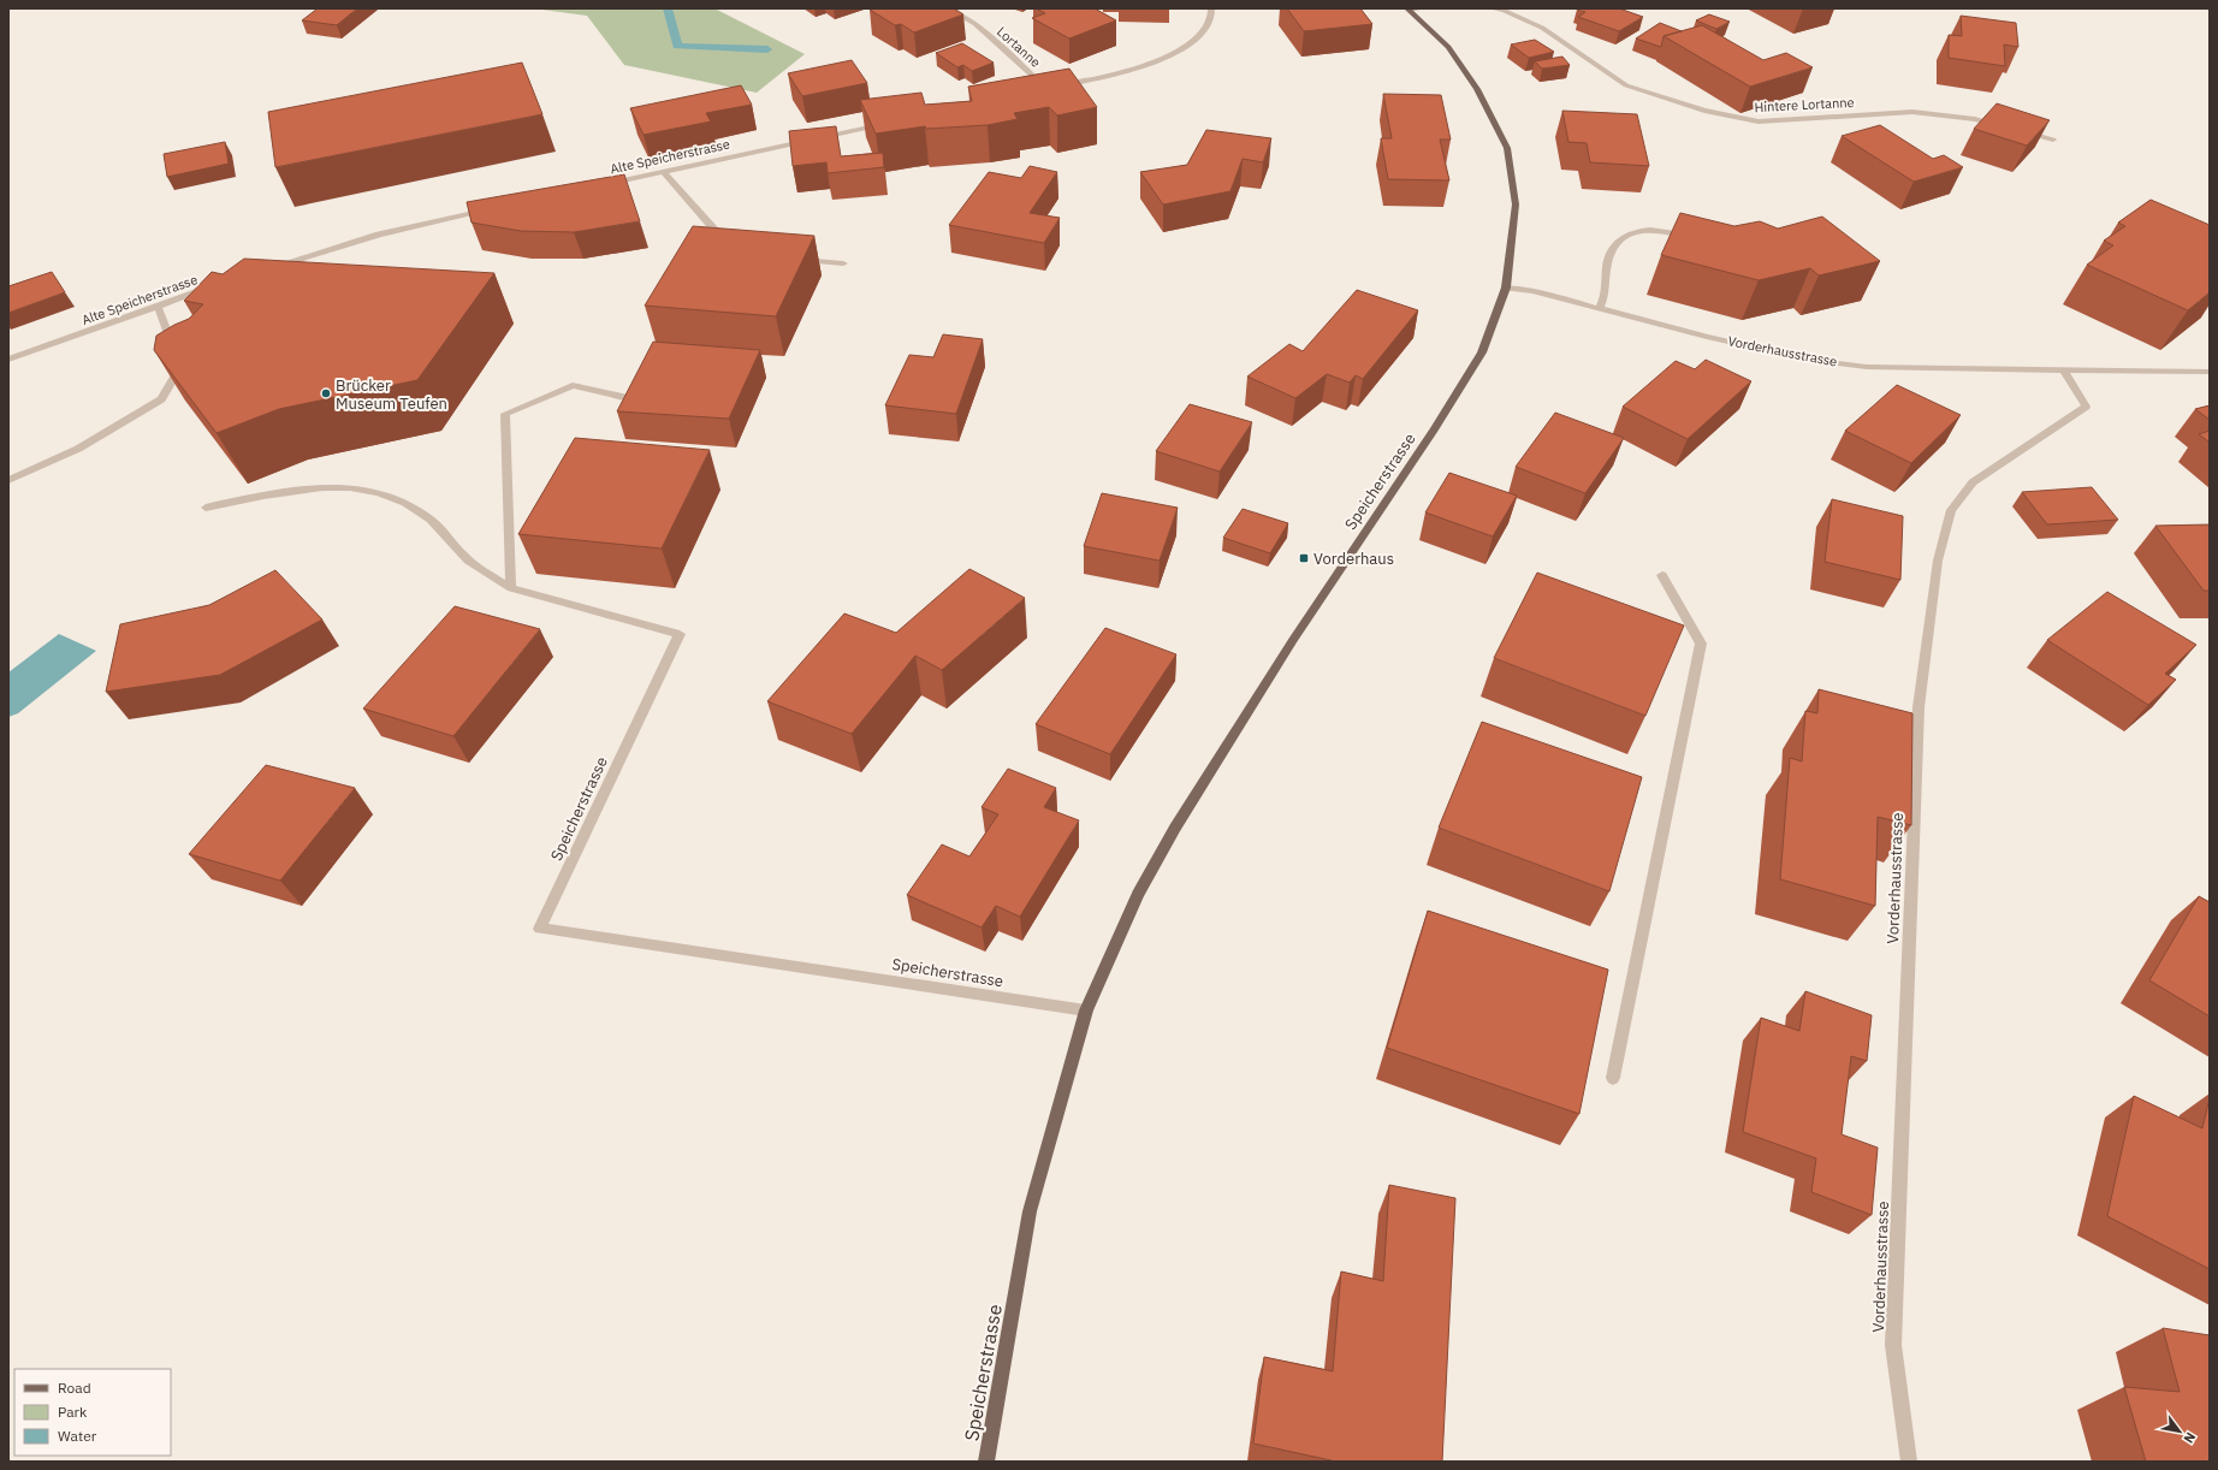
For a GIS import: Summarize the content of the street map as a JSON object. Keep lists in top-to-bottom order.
{
  "streets": {
    "main road": ["Speicherstrasse"],
    "street": [
      "Lortanne",
      "Hintere Lortanne",
      "Alte Speicherstrasse",
      "Vorderhausstrasse"
    ]
  },
  "crossings": [
    ["Vorderhausstrasse", "Speicherstrasse"]
  ],
  "places": {
    "other": ["Brücker Museum Teufen"],
    "transit": ["Vorderhaus"]
  },
  "legend": ["Road", "Park", "Water"],
  "north": "bottom right"
}
